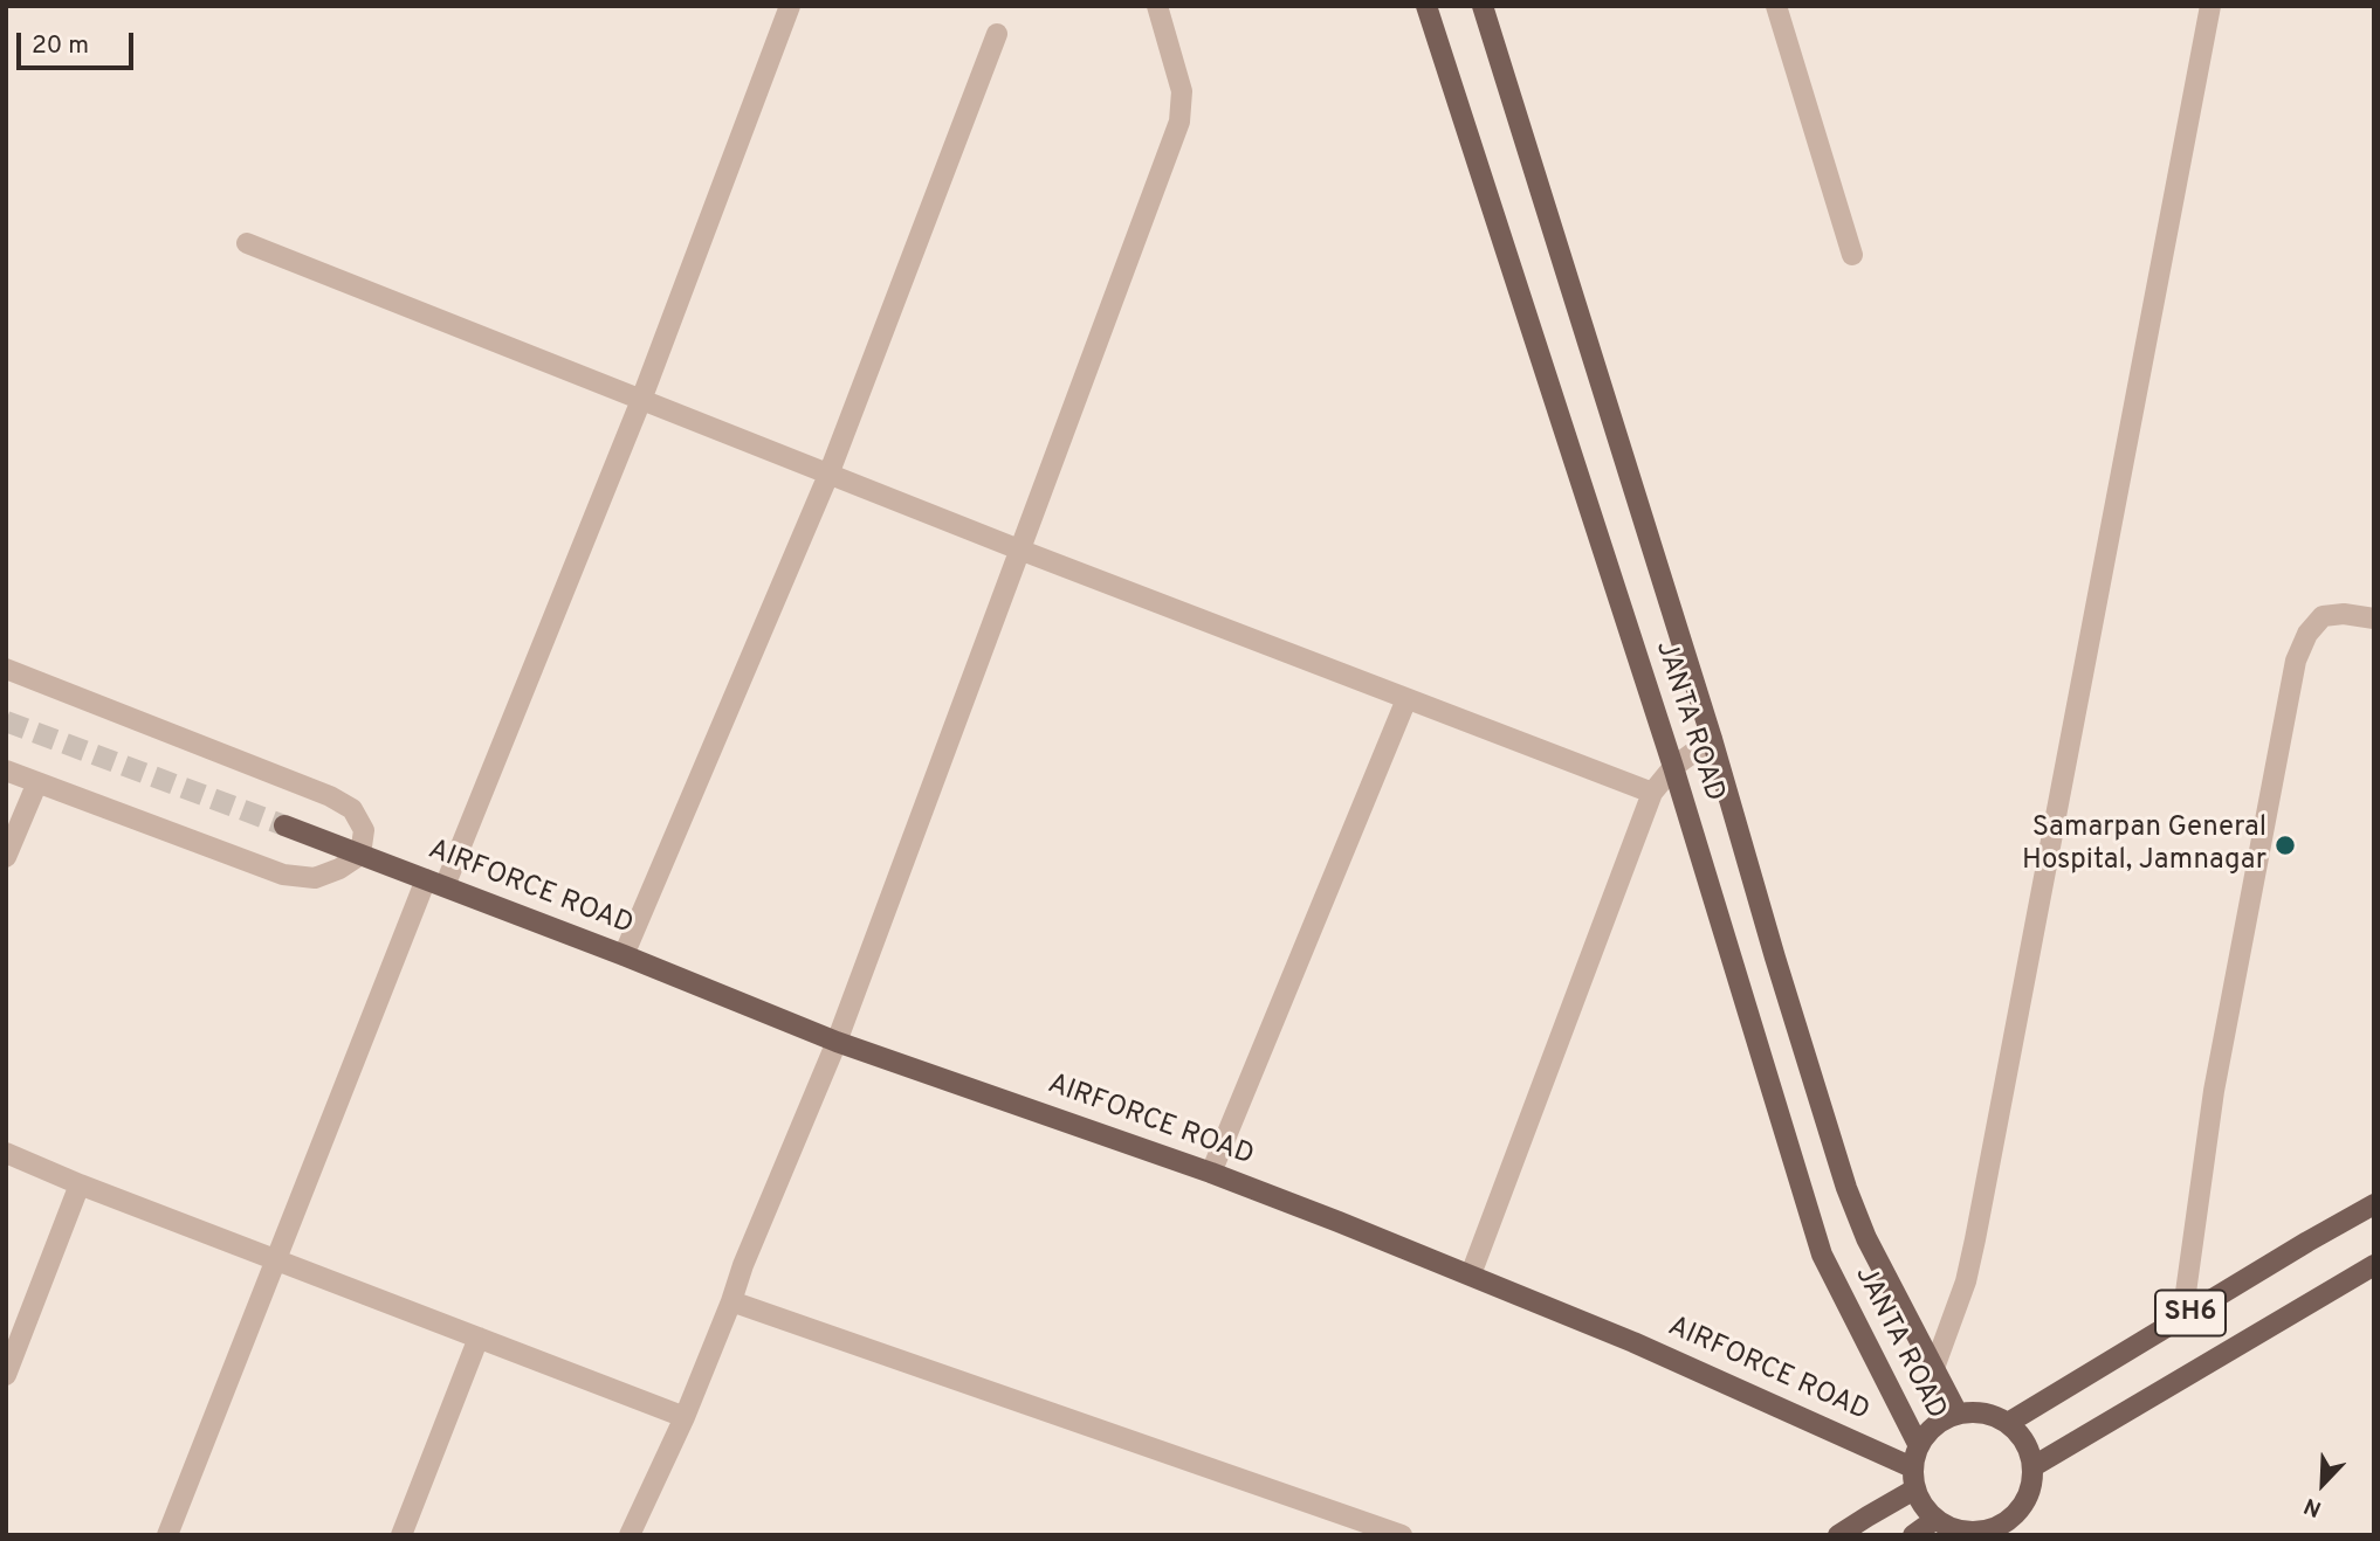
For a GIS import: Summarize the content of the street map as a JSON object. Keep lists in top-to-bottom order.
{
  "streets": {
    "main road": ["JANTA ROAD", "AIRFORCE ROAD", "SH6"]
  },
  "crossings": [
    ["JANTA ROAD", "AIRFORCE ROAD"],
    ["JANTA ROAD", "SH6"],
    ["AIRFORCE ROAD", "SH6"]
  ],
  "places": ["Samarpan General Hospital, Jamnagar"],
  "scale_bar": "20 m",
  "north": "bottom left"
}
